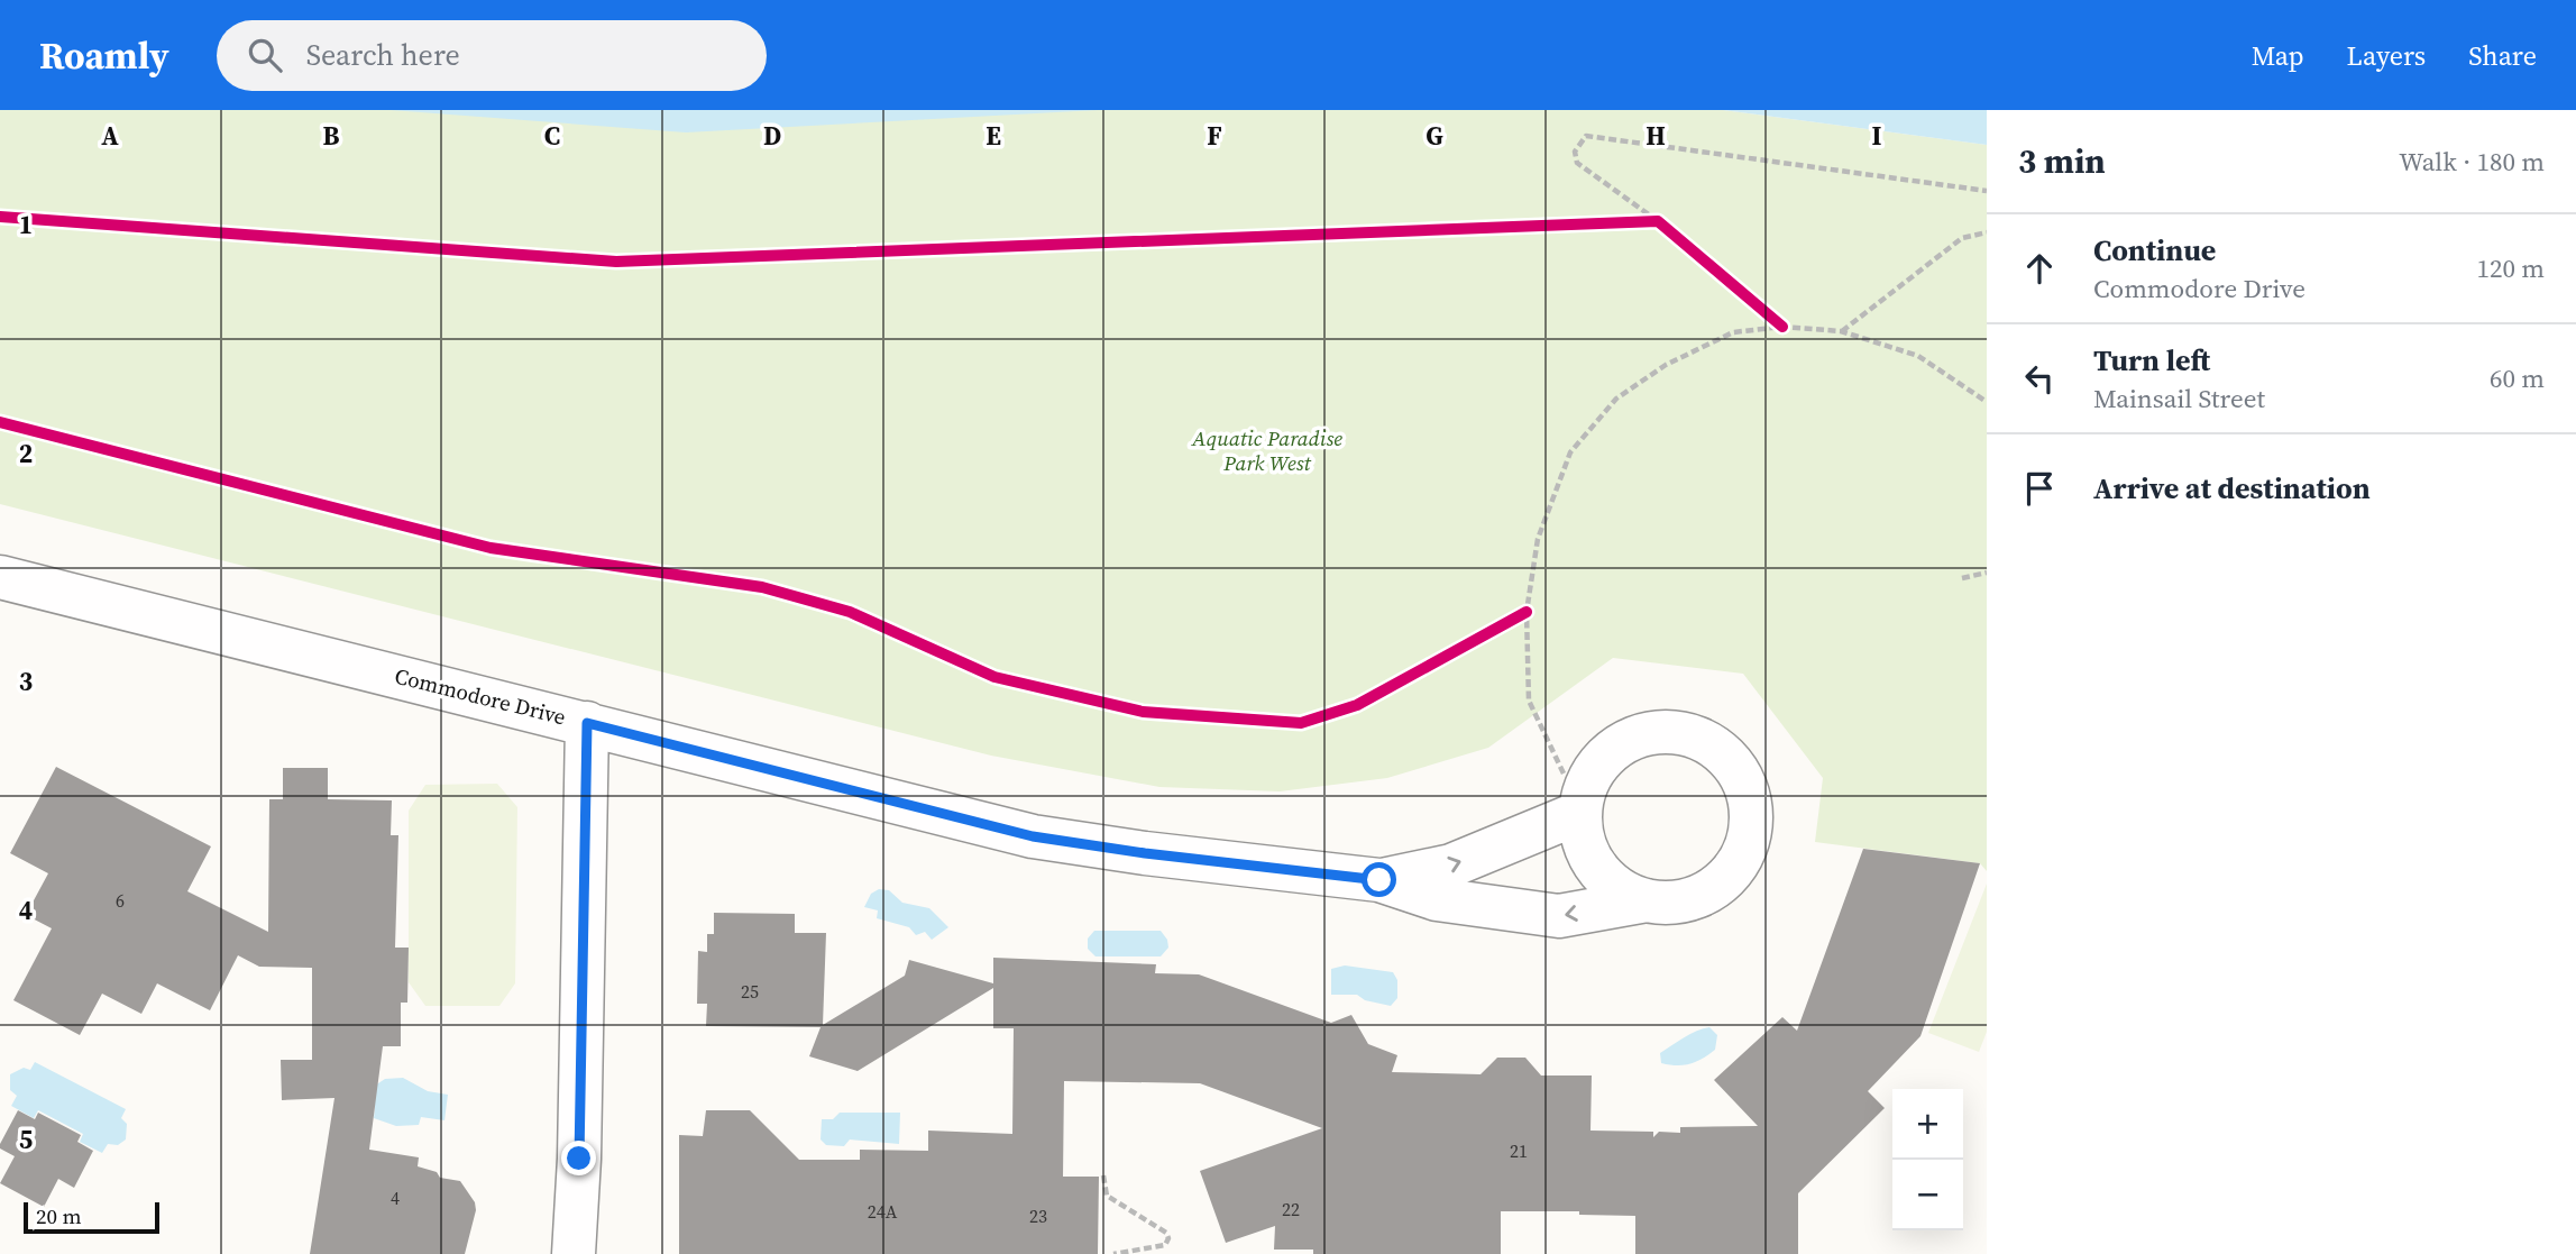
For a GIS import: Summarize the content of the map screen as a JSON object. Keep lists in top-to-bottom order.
{
  "streets": {
    "street": ["Commodore Drive"]
  },
  "parks": ["Aquatic Paradise Park West"],
  "house_numbers": [
    "6",
    "25",
    "21",
    "4",
    "22",
    "24A",
    "23"
  ],
  "scale_bar": "20 m",
  "page": {
    "header": "Roamly",
    "search": "Search here",
    "nav": ["Map", "Layers", "Share"],
    "heading": ["3 min", "Walk · 180 m"],
    "list": [
      ["Continue", "Commodore Drive", "120 m"],
      ["Turn left", "Mainsail Street", "60 m"],
      "Arrive at destination"
    ],
    "map_buttons": ["+", "−"],
    "scale": "20 m"
  },
  "grid": {
    "columns": [
      "A",
      "B",
      "C",
      "D",
      "E",
      "F",
      "G",
      "H",
      "I"
    ],
    "rows": [
      "1",
      "2",
      "3",
      "4",
      "5"
    ]
  }
}
